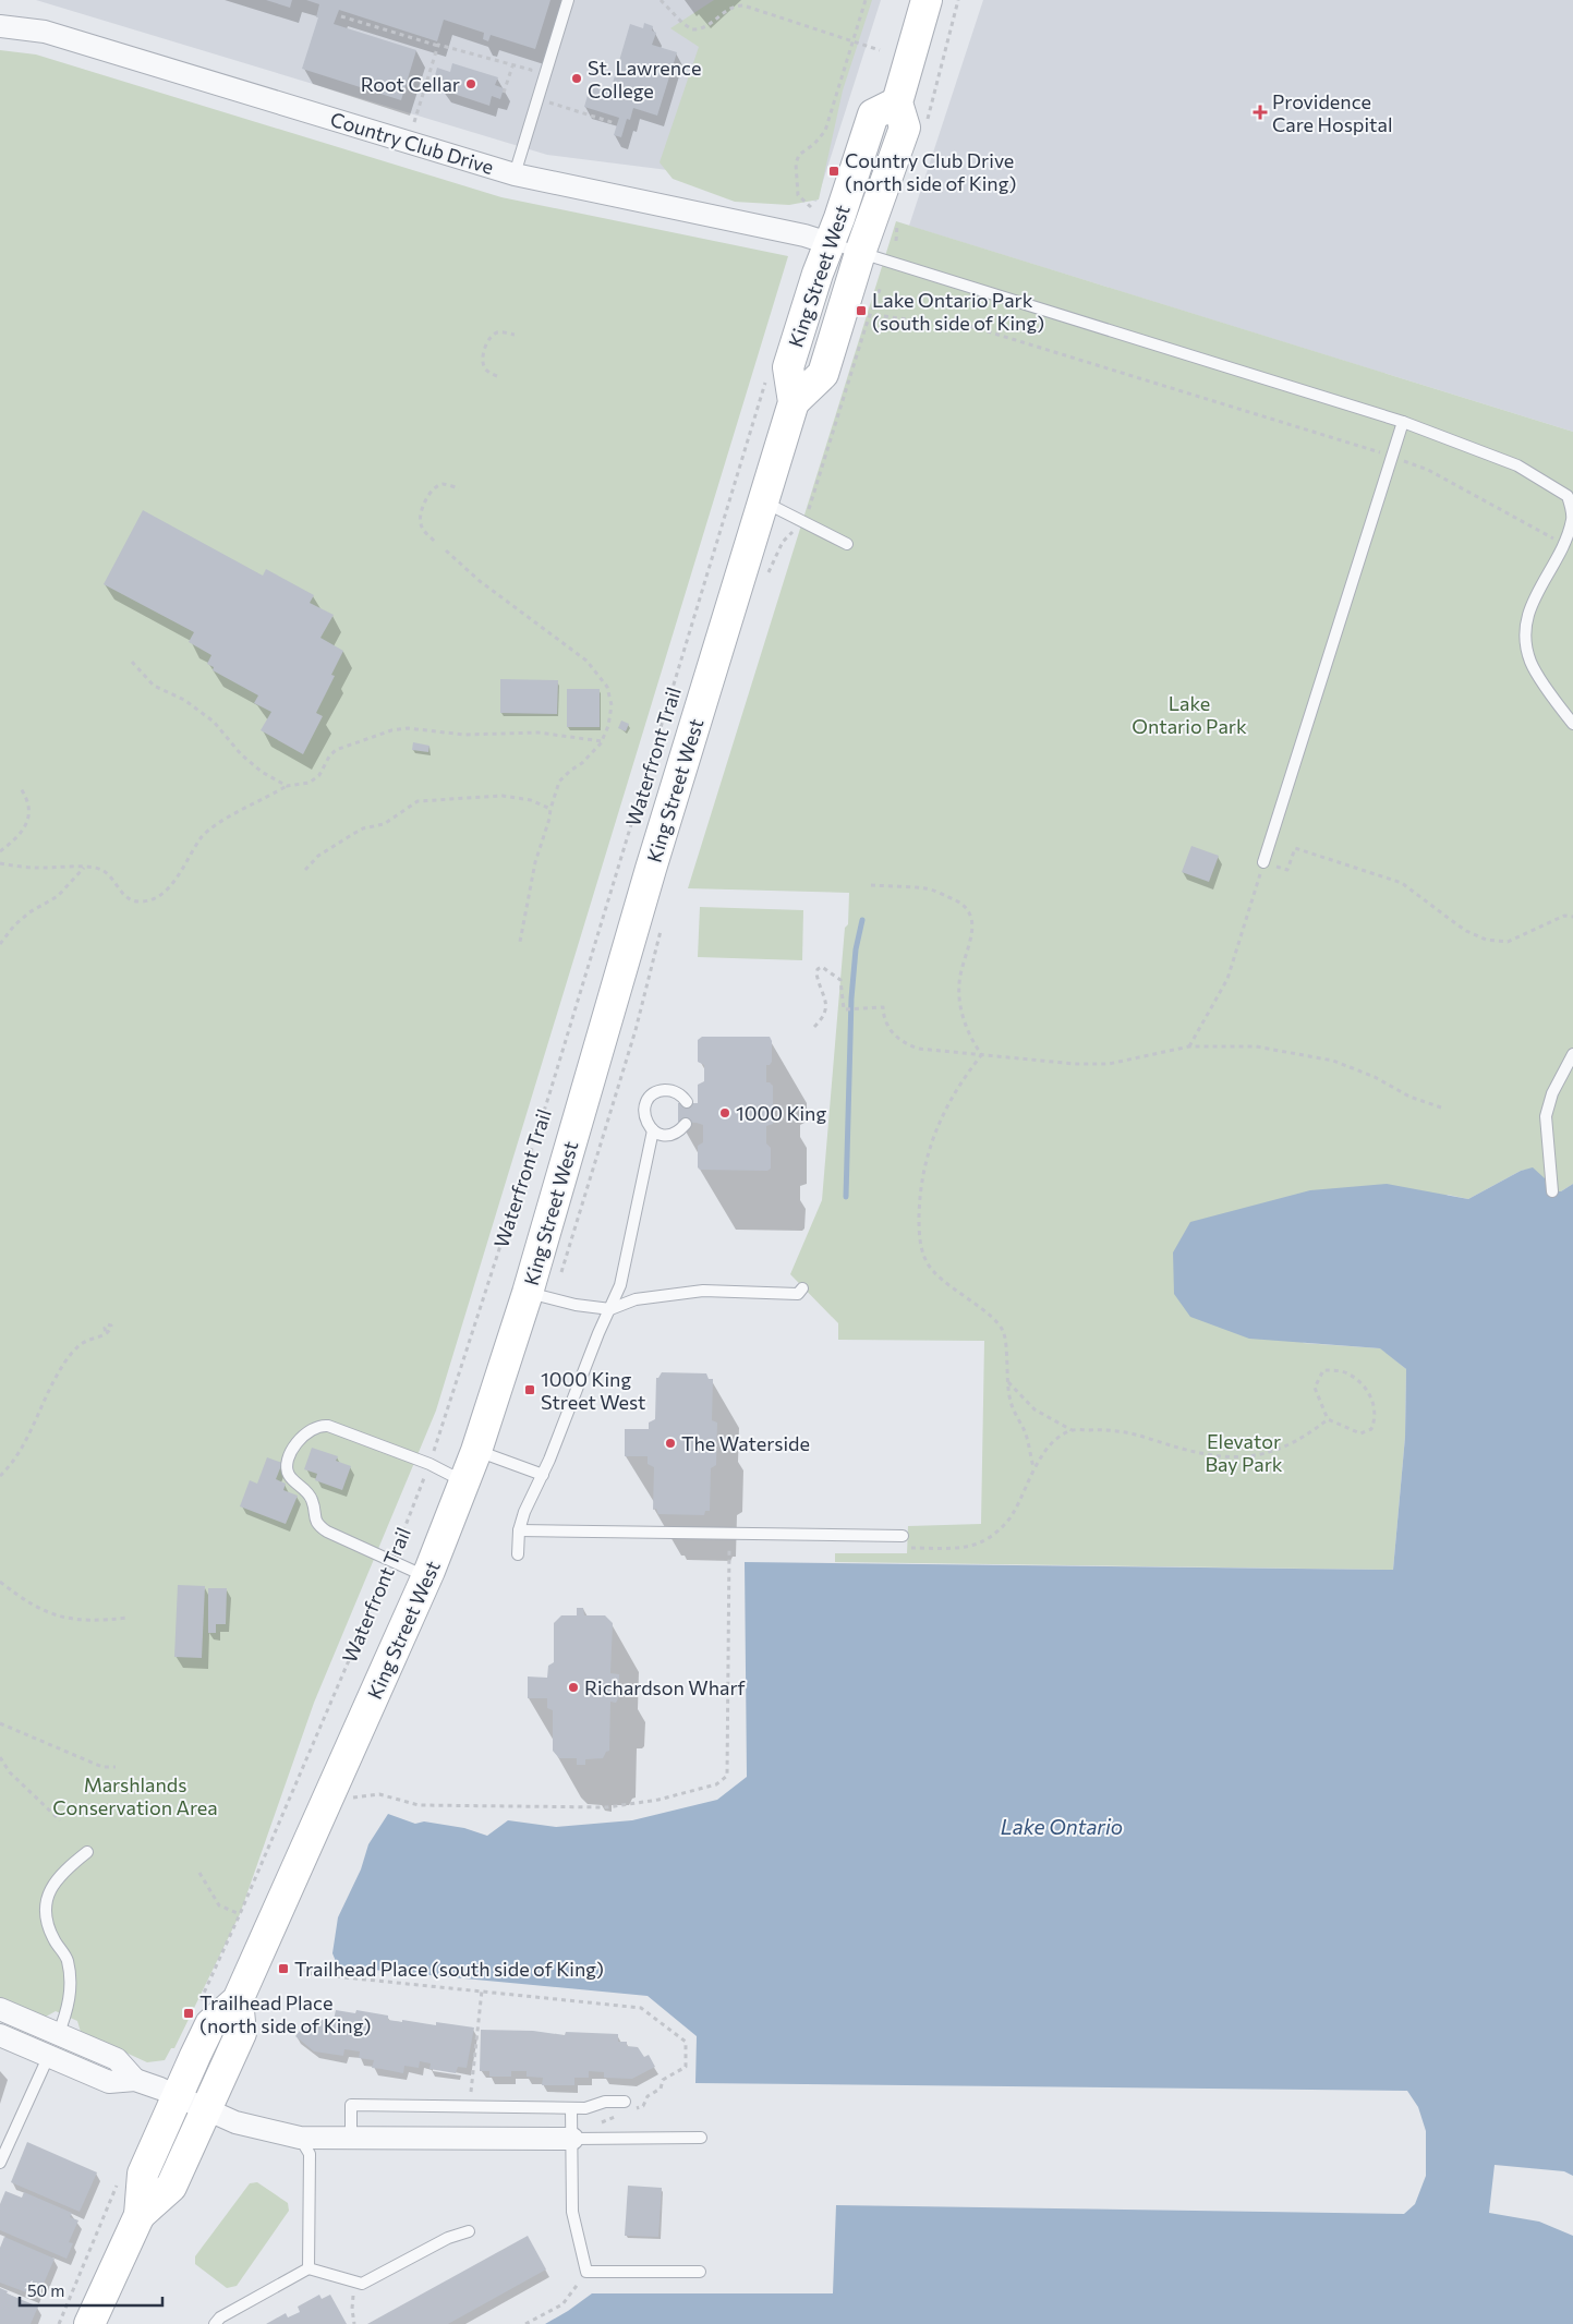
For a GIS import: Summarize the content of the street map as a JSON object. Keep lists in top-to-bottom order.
{
  "streets": {
    "main road": ["King Street West"],
    "street": ["Country Club Drive"],
    "path": ["Waterfront Trail"]
  },
  "crossings": [
    ["Country Club Drive", "King Street West"]
  ],
  "water": ["Lake Ontario"],
  "parks": ["Lake Ontario Park", "Elevator Bay Park", "Marshlands Conservation Area"],
  "places": {
    "other": [
      "St. Lawrence College",
      "Root Cellar",
      "1000 King",
      "The Waterside",
      "Richardson Wharf"
    ],
    "health": ["Providence Care Hospital"],
    "transit": [
      "Country Club Drive (north side of King)",
      "Lake Ontario Park (south side of King)",
      "1000 King Street West",
      "Trailhead Place (south side of King)",
      "Trailhead Place (north side of King)"
    ]
  },
  "scale_bar": "50 m"
}
